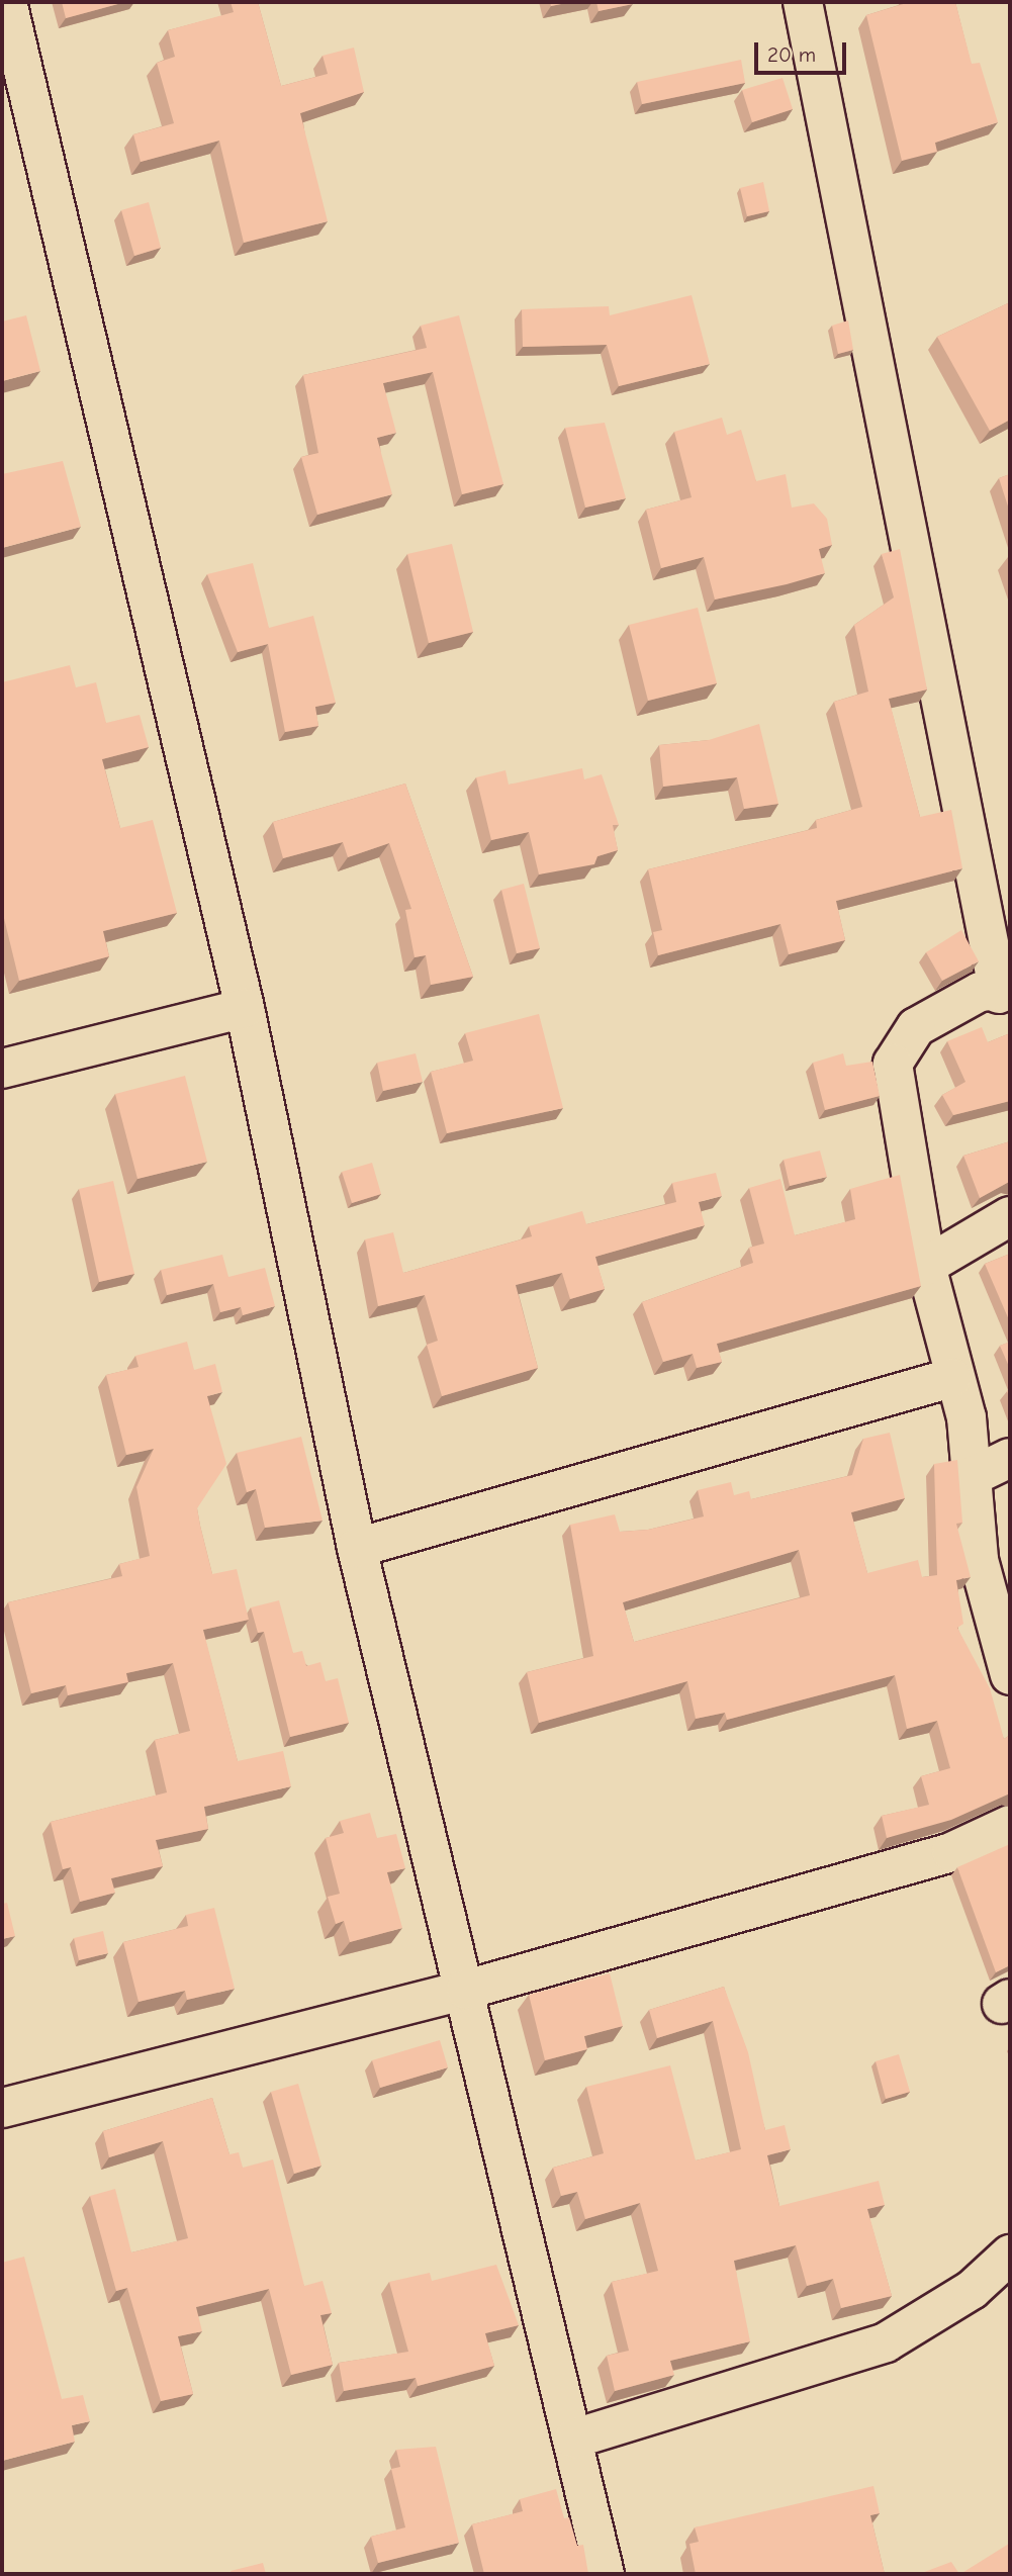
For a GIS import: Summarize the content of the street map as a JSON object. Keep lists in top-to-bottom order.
{
  "scale_bar": "20 m"
}
